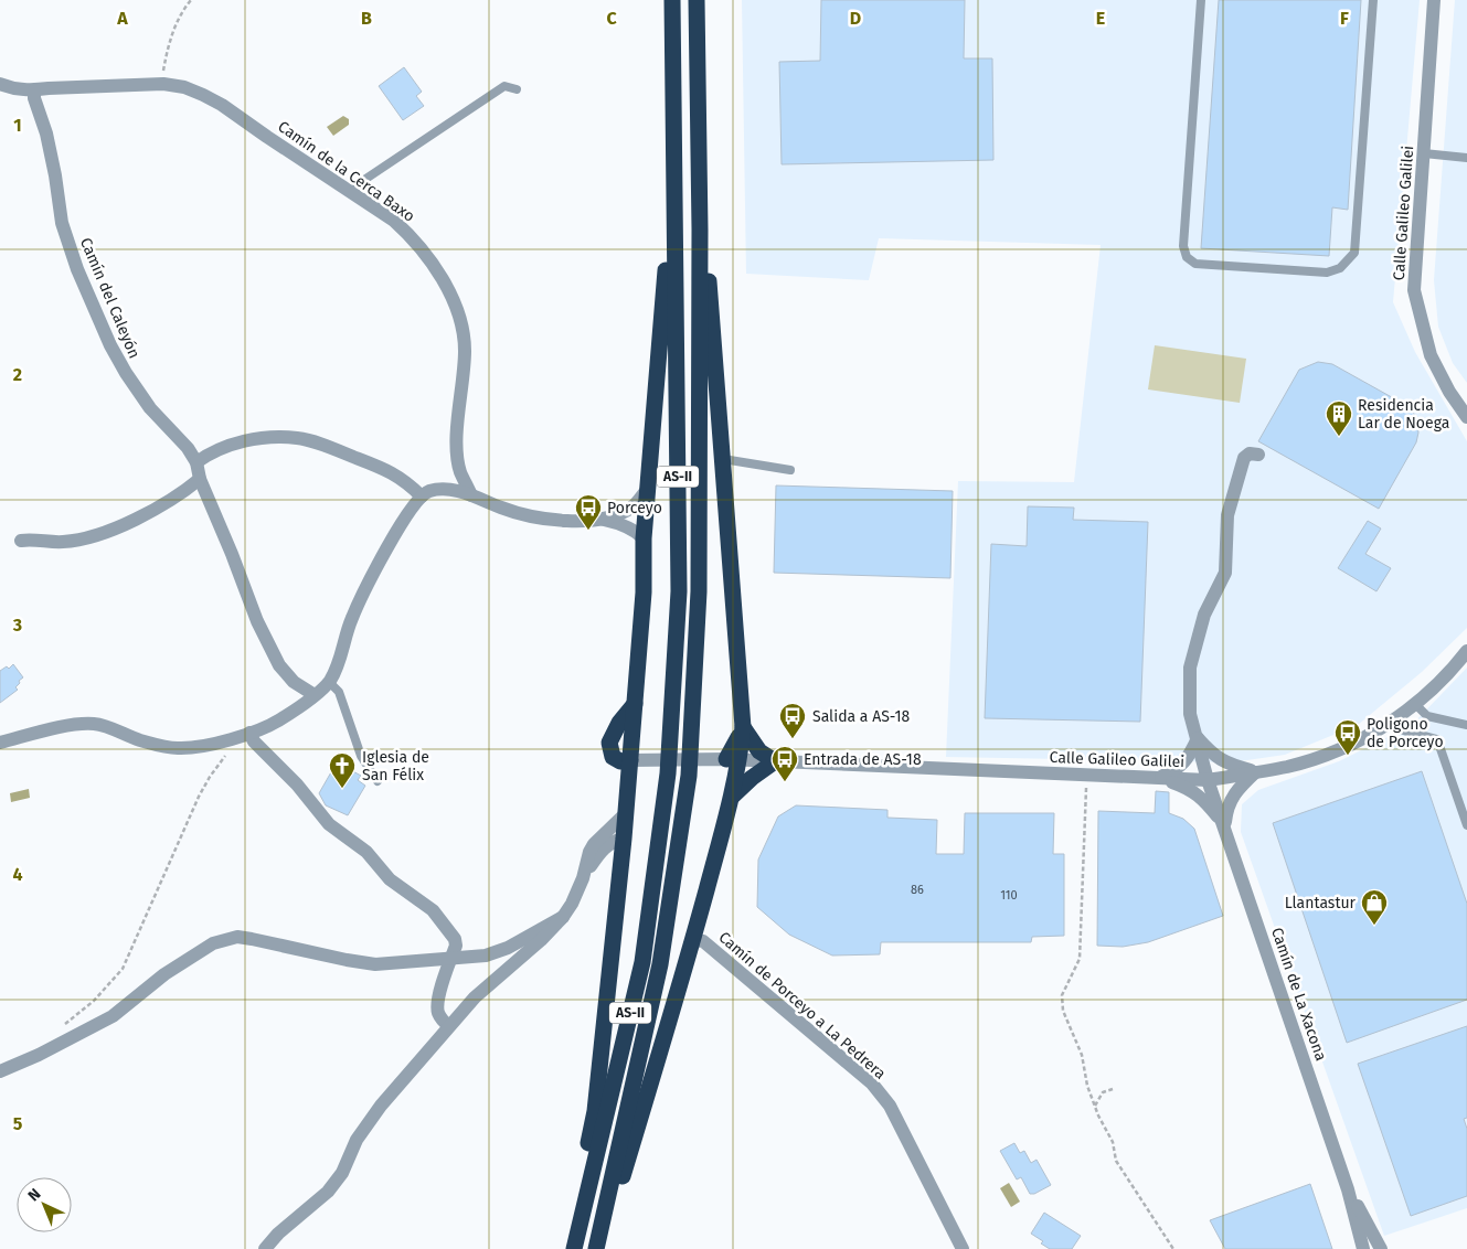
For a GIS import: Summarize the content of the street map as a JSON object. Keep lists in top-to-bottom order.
{
  "streets": {
    "highway": ["AS-II"],
    "street": [
      "Camín de la Cerca Baxo",
      "Calle Galileo Galilei",
      "Camín del Caleyón",
      "Camín de La Xacona",
      "Camín de Porceyo a La Pedrera"
    ]
  },
  "crossings": [
    ["Camín de la Cerca Baxo", "Camín del Caleyón"],
    ["Calle Galileo Galilei", "Camín de La Xacona"]
  ],
  "places": {
    "building": ["Residencia Lar de Noega"],
    "bus stop": [
      "Porceyo",
      "Salida a AS-18",
      "Poligono de Porceyo",
      "Entrada de AS-18"
    ],
    "church": ["Iglesia de San Félix"],
    "shop": ["Llantastur"]
  },
  "house_numbers": ["86", "110"],
  "north": "top left",
  "grid": {
    "columns": [
      "A",
      "B",
      "C",
      "D",
      "E",
      "F"
    ],
    "rows": [
      "1",
      "2",
      "3",
      "4",
      "5"
    ]
  }
}
